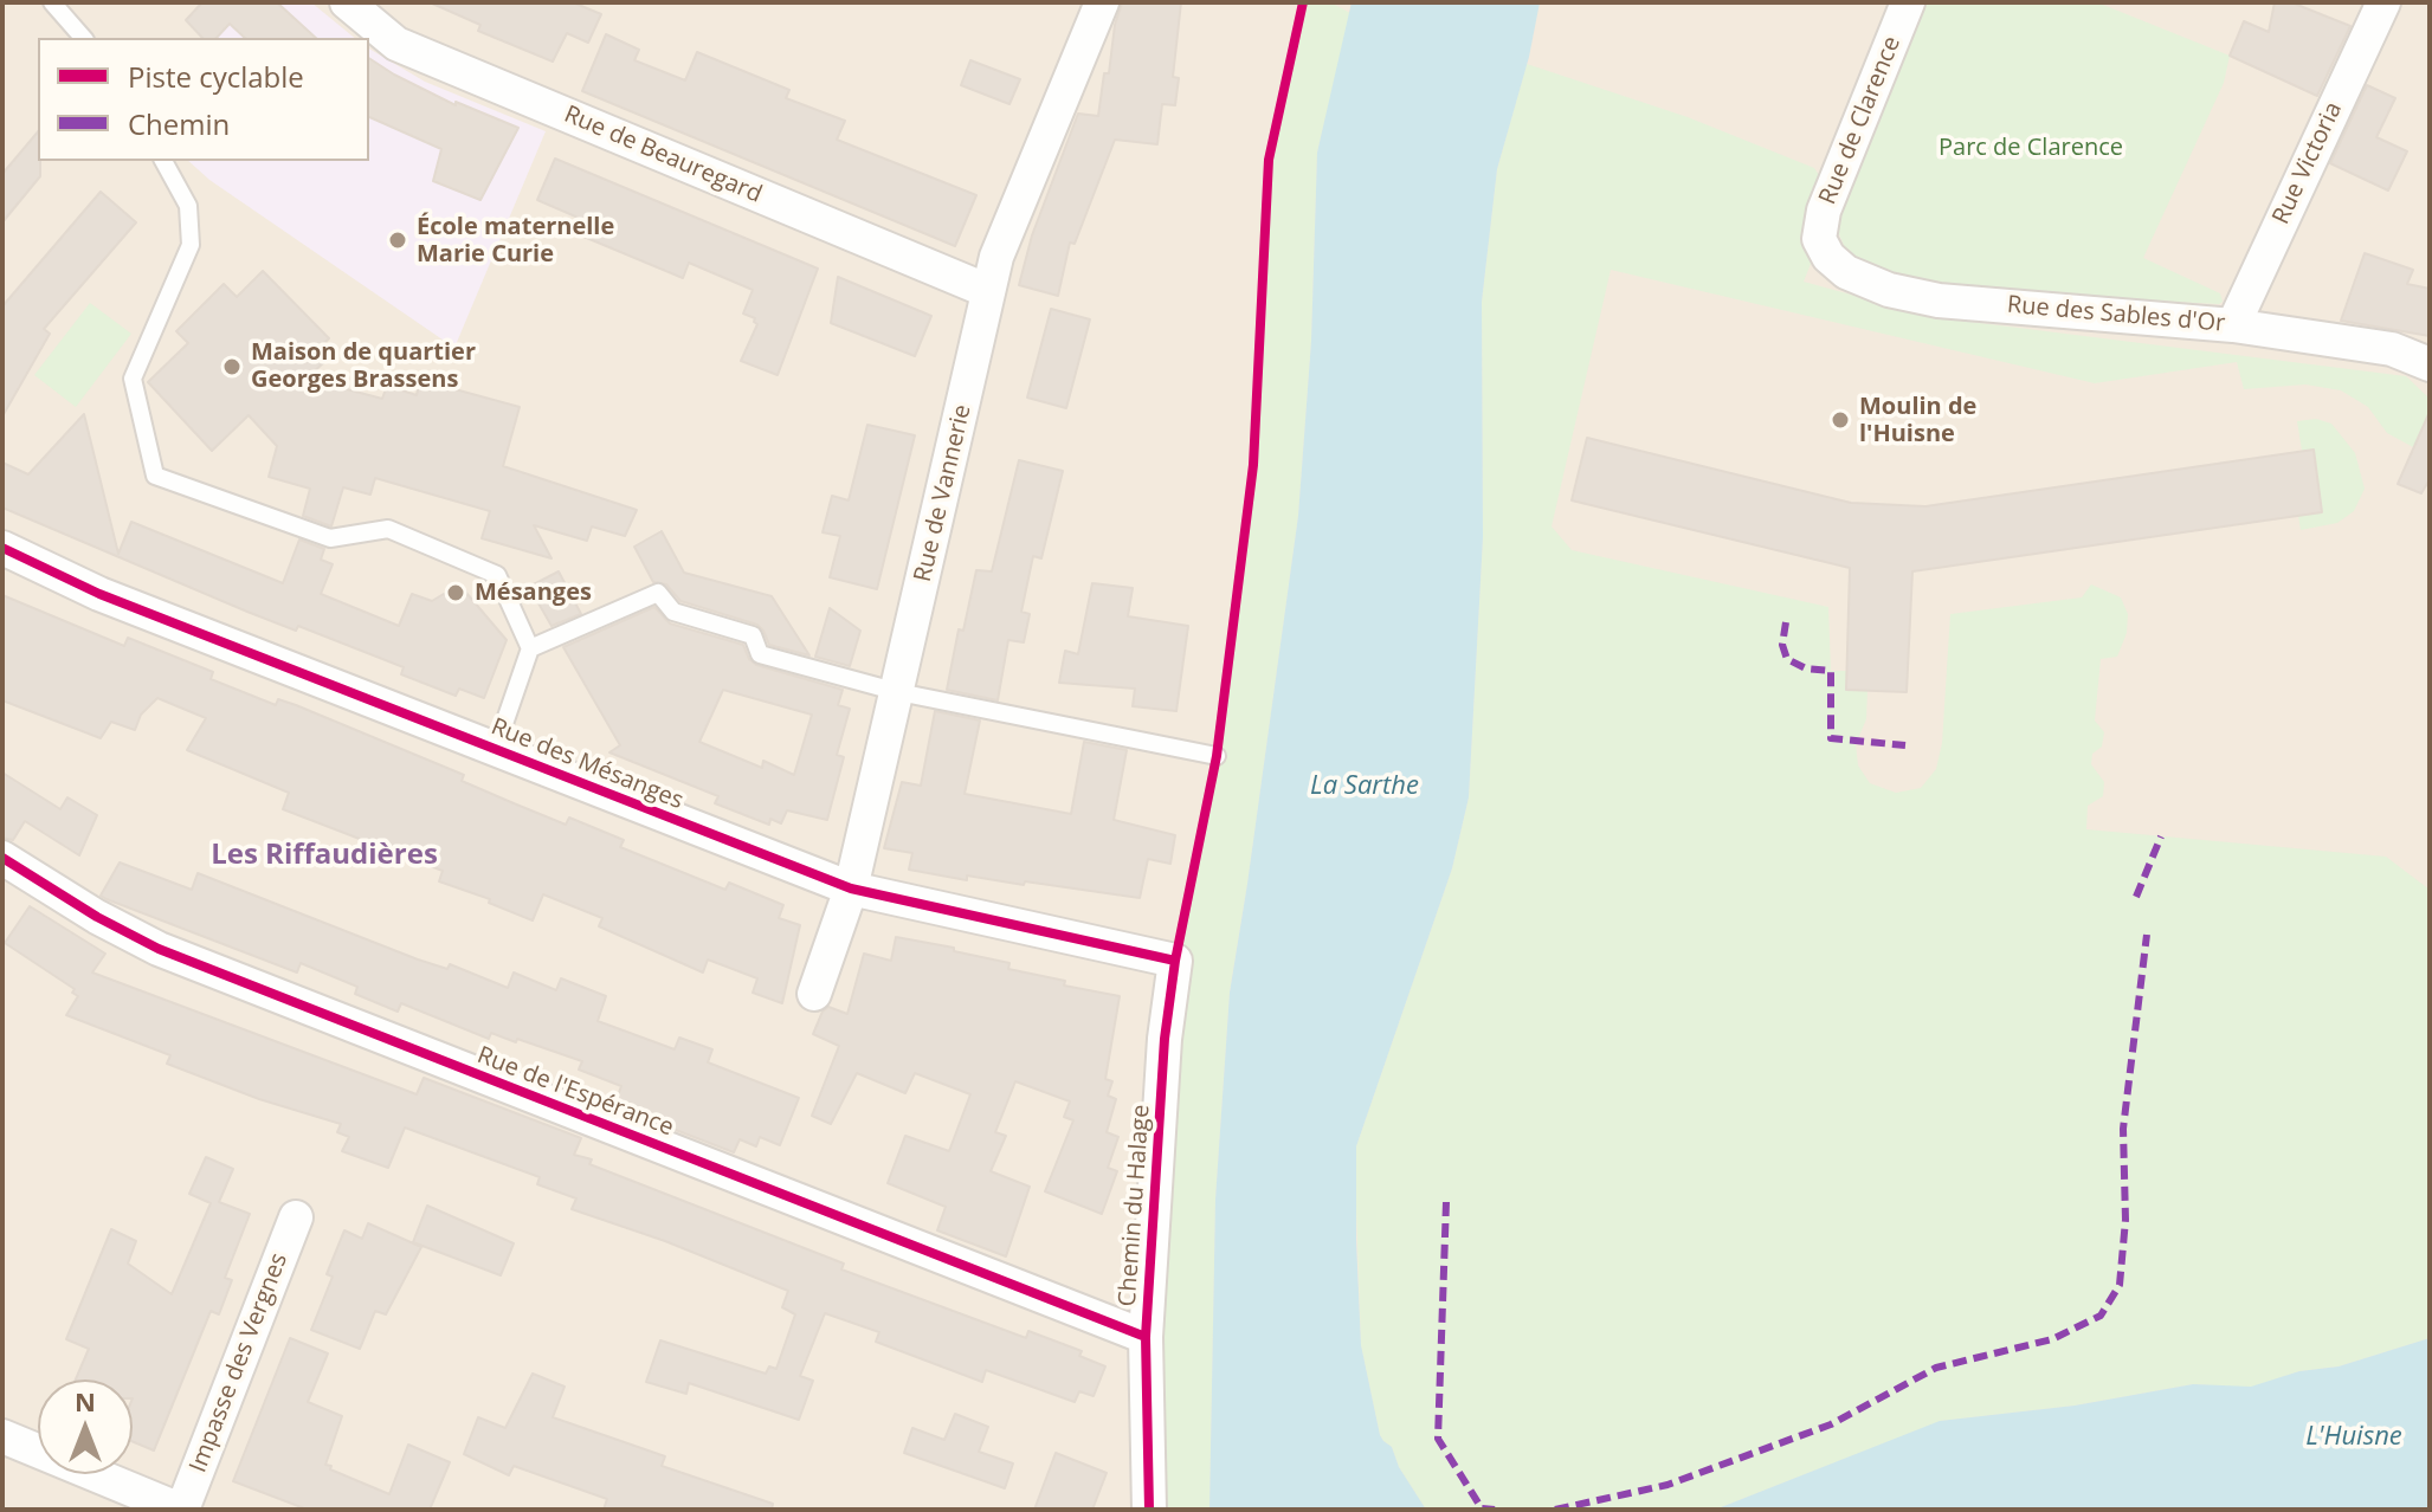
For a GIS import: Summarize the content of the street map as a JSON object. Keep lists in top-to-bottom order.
{
  "streets": {
    "street": [
      "Rue de Clarence",
      "Rue de Beauregard",
      "Rue Victoria",
      "Rue des Sables d'Or",
      "Rue de Vannerie",
      "Rue des Mésanges",
      "Rue de l'Espérance",
      "Chemin du Halage",
      "Impasse des Vergnes"
    ]
  },
  "crossings": [
    ["Rue de Clarence", "Rue des Sables d'Or"],
    ["Rue de Beauregard", "Rue de Vannerie"],
    ["Rue Victoria", "Rue des Sables d'Or"],
    ["Rue de Vannerie", "Rue des Mésanges"],
    ["Rue des Mésanges", "Chemin du Halage"],
    ["Rue de l'Espérance", "Chemin du Halage"]
  ],
  "districts": ["Les Riffaudières"],
  "water": ["La Sarthe", "L'Huisne"],
  "parks": ["Parc de Clarence"],
  "places": [
    "École maternelle Marie Curie",
    "Maison de quartier Georges Brassens",
    "Moulin de l'Huisne",
    "Mésanges"
  ],
  "legend": ["Piste cyclable", "Chemin"],
  "north": "top"
}
